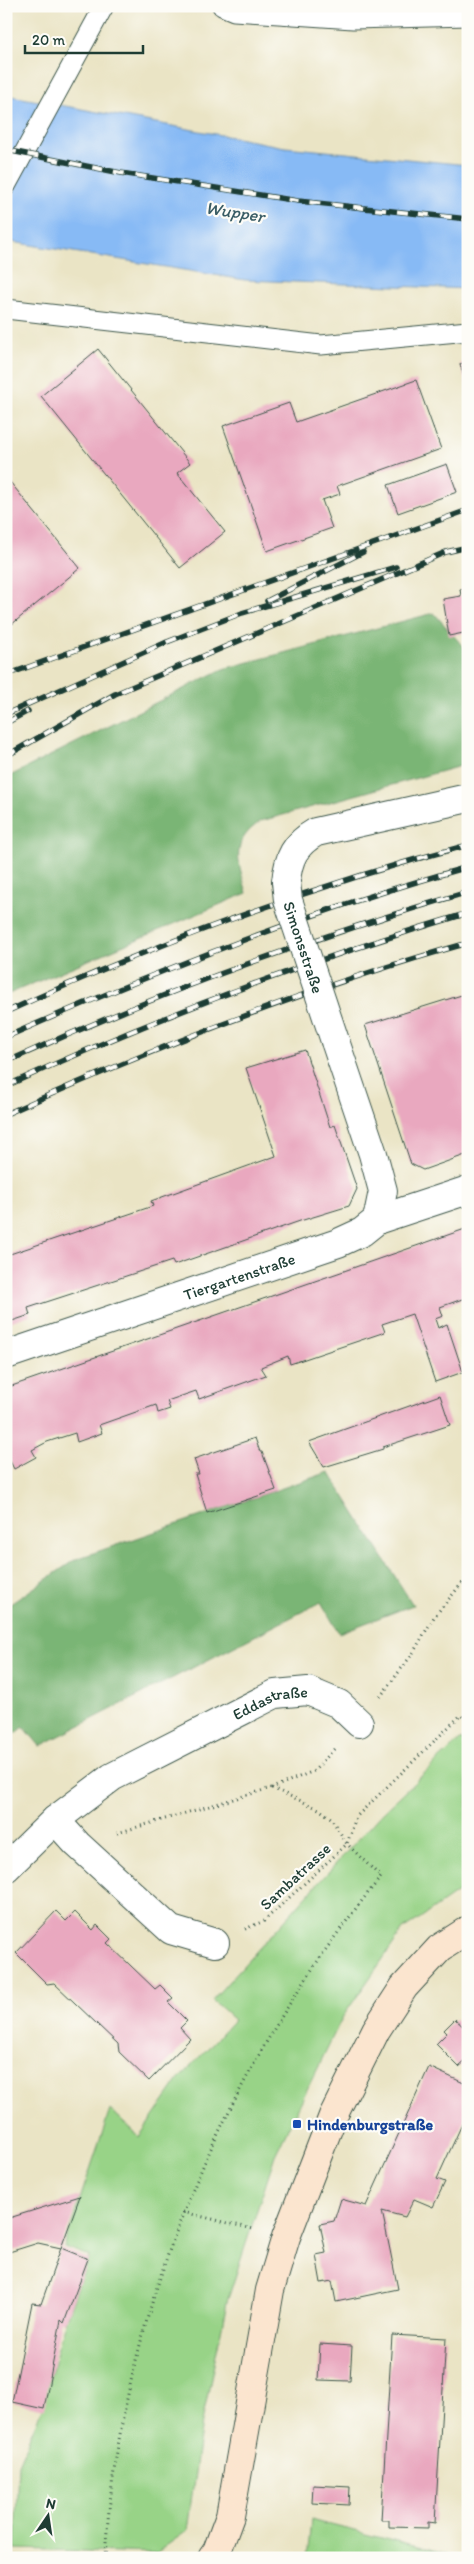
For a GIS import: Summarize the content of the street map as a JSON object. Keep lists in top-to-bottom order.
{
  "streets": {
    "street": ["Simonsstraße", "Tiergartenstraße", "Eddastraße"],
    "path": ["Sambatrasse"]
  },
  "crossings": [
    ["Simonsstraße", "Tiergartenstraße"]
  ],
  "water": ["Wupper"],
  "places": {
    "transit": ["Hindenburgstraße"]
  },
  "scale_bar": "20 m",
  "north": "top"
}
